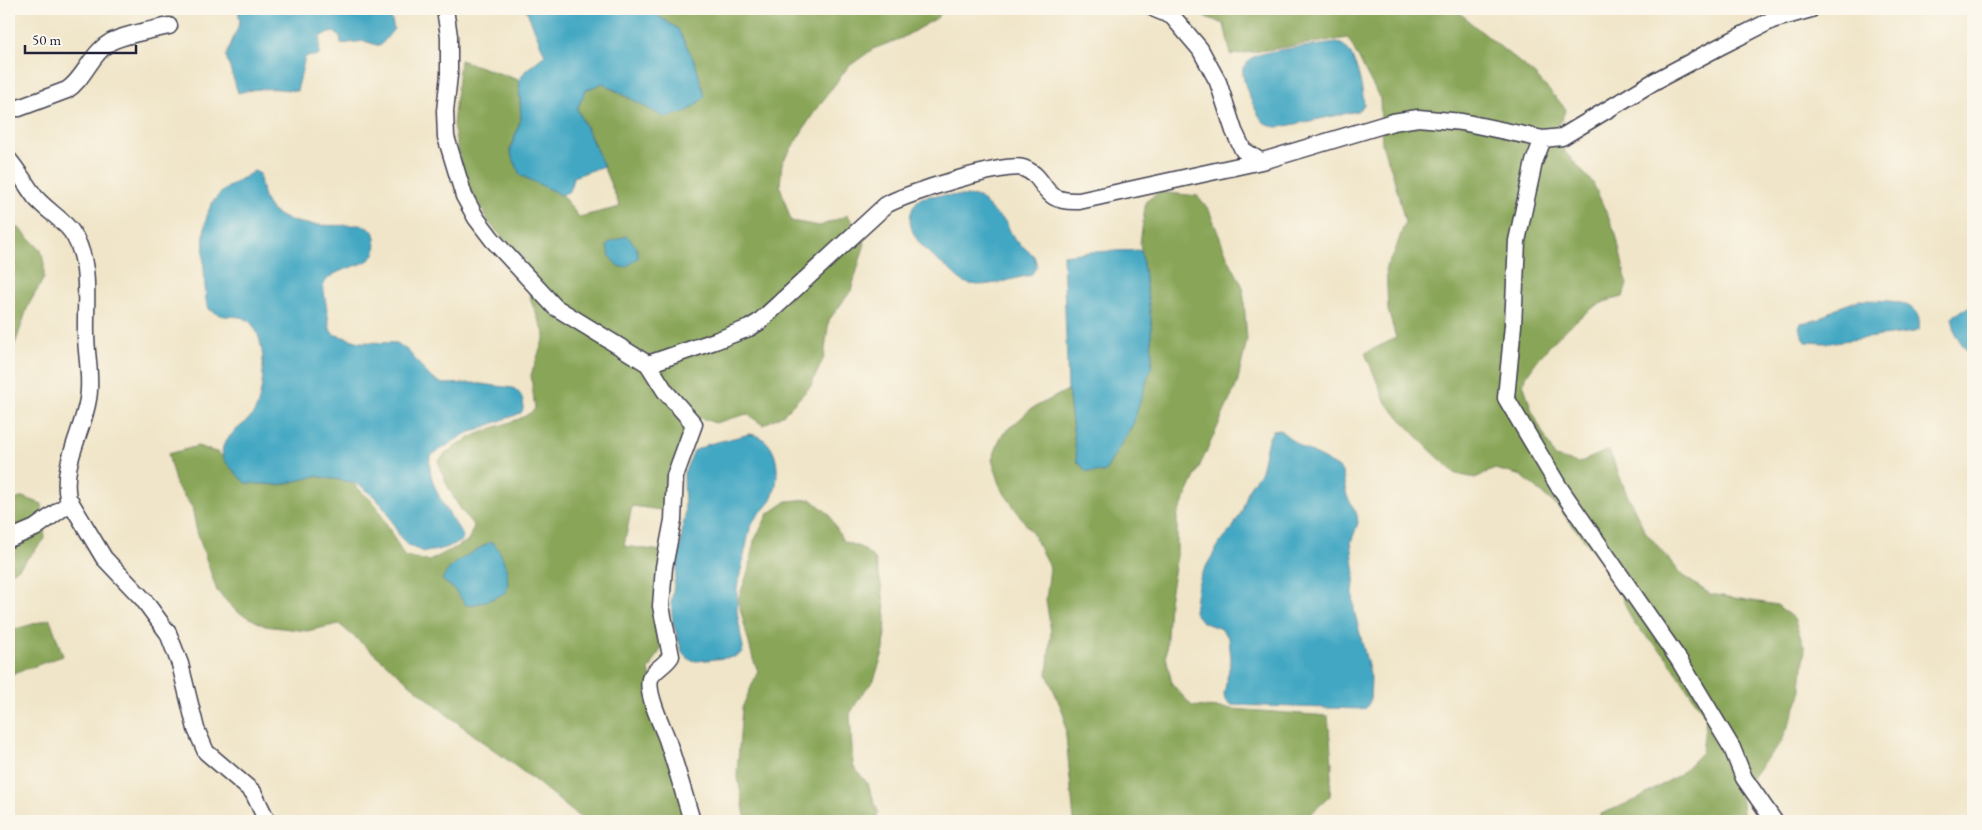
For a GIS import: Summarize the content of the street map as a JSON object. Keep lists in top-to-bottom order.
{
  "scale_bar": "50 m"
}
